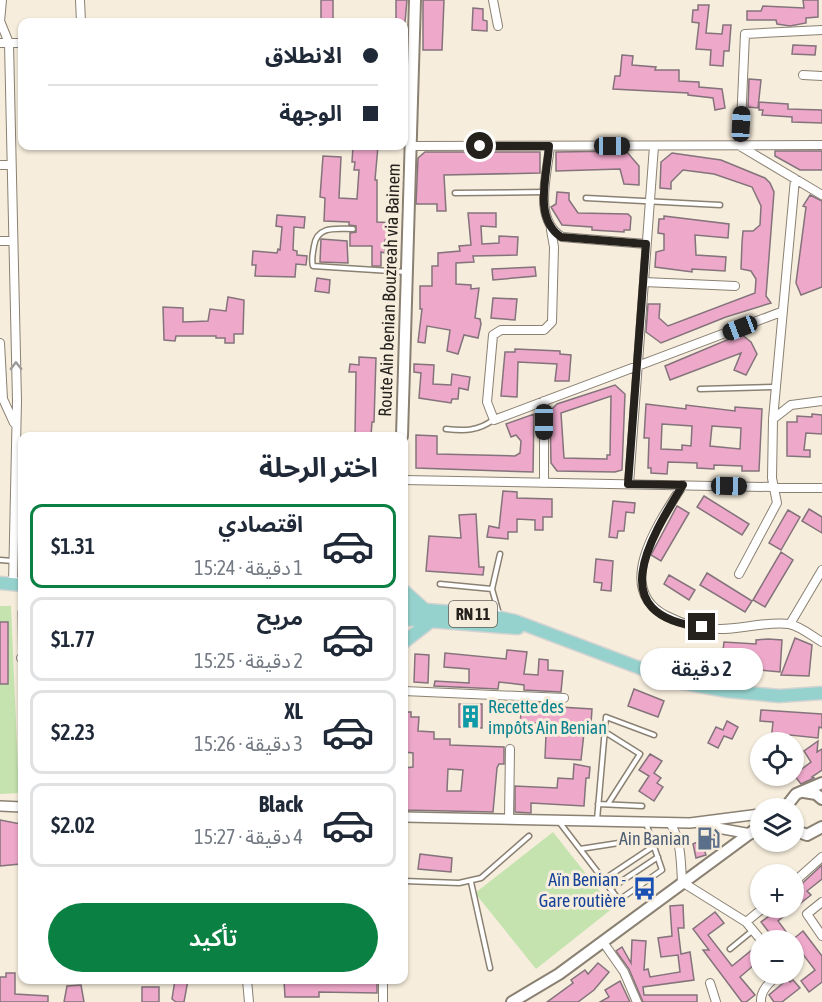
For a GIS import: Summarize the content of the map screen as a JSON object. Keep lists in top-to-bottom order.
{
  "streets": {
    "main road": ["Route Ain benian Bouzreah via Bainem", "RN 11"]
  },
  "places": {
    "building": ["Recette des impôts Ain Benian"],
    "fuel station": ["Ain Banian"],
    "bus stop": ["Aïn Benian - Gare routière"]
  },
  "page": {
    "banner": ["الانطلاق", "الوجهة"],
    "heading": "اختر الرحلة",
    "list": [
      {
        "name": "اقتصادي",
        "note": "1 دقيقة · 15:24",
        "value": "$1.31"
      },
      {
        "name": "مريح",
        "note": "2 دقيقة · 15:25",
        "value": "$1.77"
      },
      {
        "name": "XL",
        "note": "3 دقيقة · 15:26",
        "value": "$2.23"
      },
      {
        "name": "Black",
        "note": "4 دقيقة · 15:27",
        "value": "$2.02"
      }
    ],
    "bubble": "2 دقيقة",
    "map_buttons": ["+", "−"],
    "buttons": "تأكيد"
  }
}
